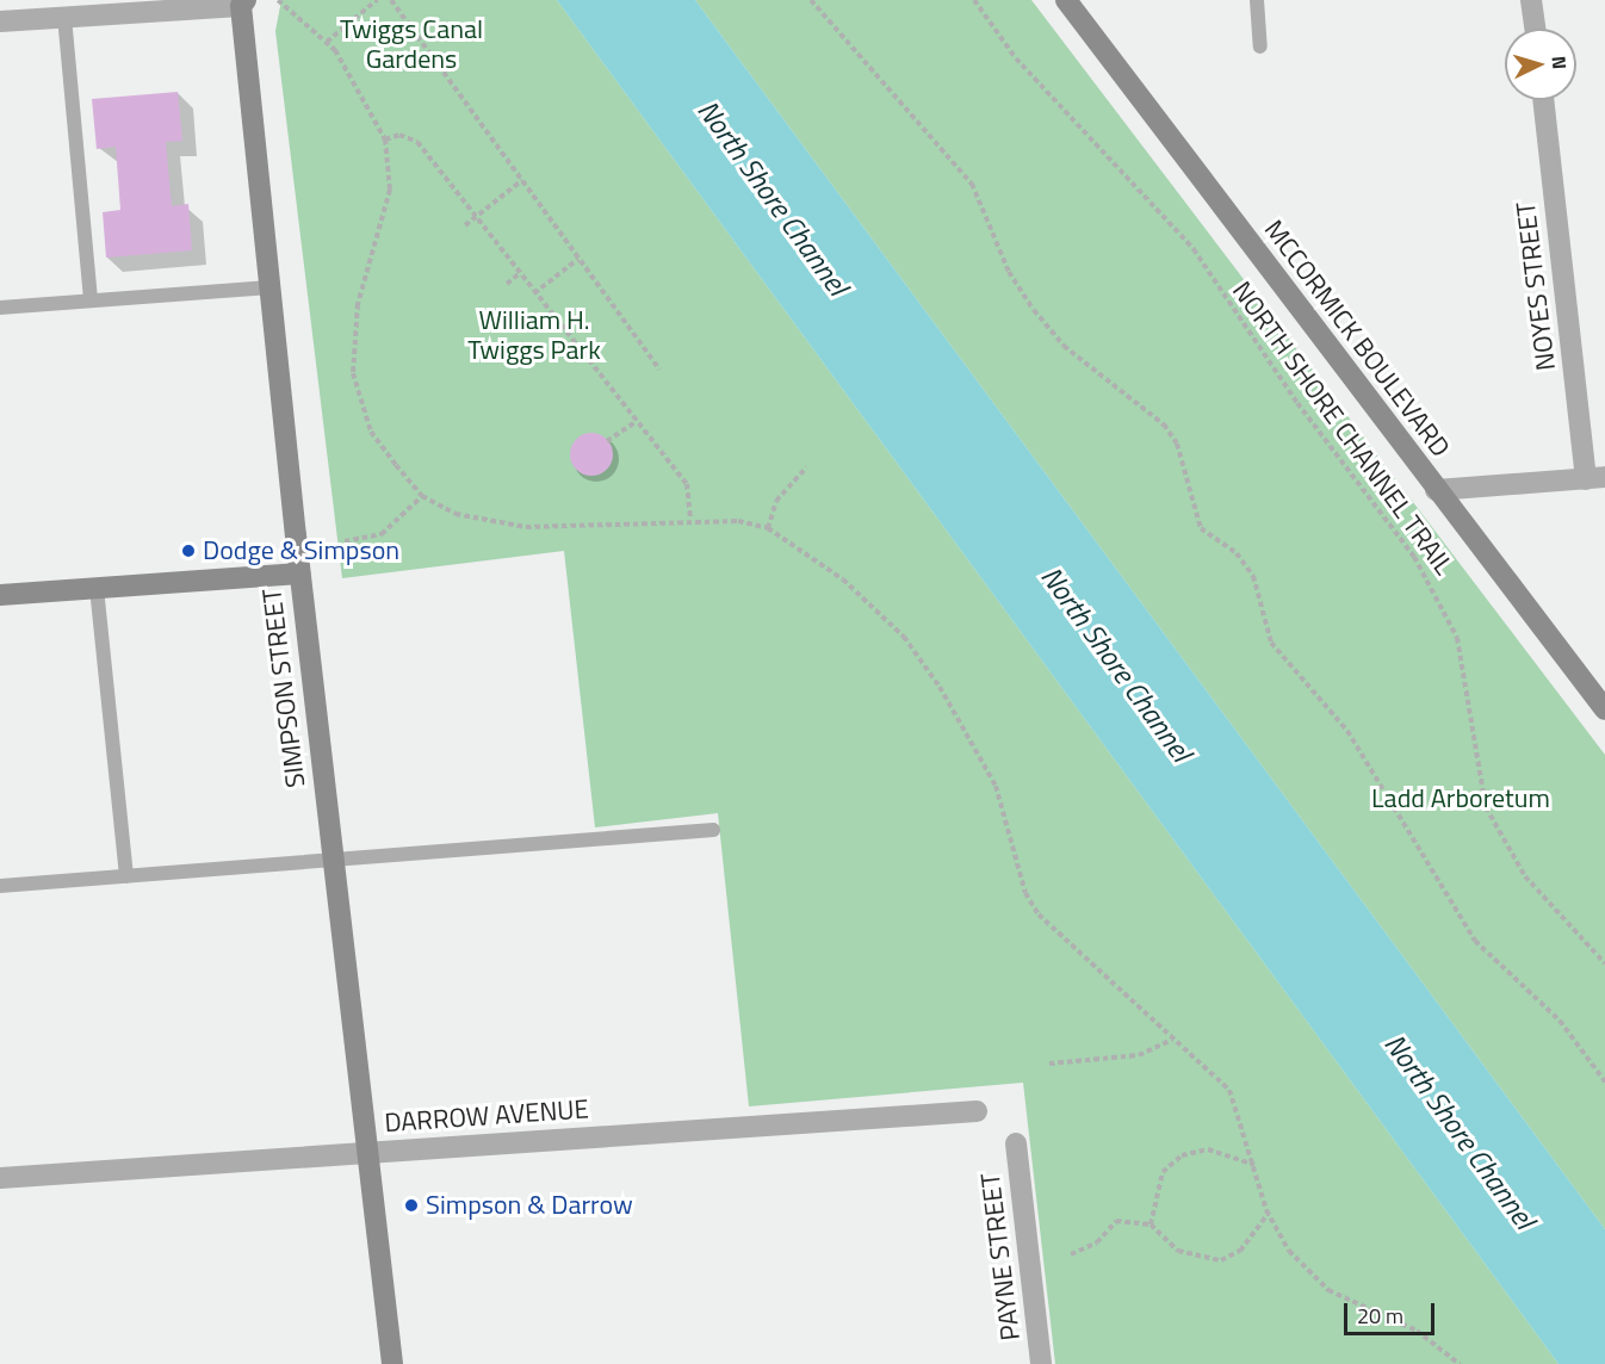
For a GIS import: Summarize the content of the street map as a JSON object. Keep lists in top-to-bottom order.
{
  "streets": {
    "street": [
      "NOYES STREET",
      "MCCORMICK BOULEVARD",
      "SIMPSON STREET",
      "DARROW AVENUE",
      "PAYNE STREET"
    ],
    "path": ["NORTH SHORE CHANNEL TRAIL"]
  },
  "crossings": [
    ["SIMPSON STREET", "DARROW AVENUE"]
  ],
  "water": ["North Shore Channel"],
  "parks": ["Twiggs Canal Gardens", "William H. Twiggs Park", "Ladd Arboretum"],
  "places": ["Dodge & Simpson", "Simpson & Darrow"],
  "scale_bar": "20 m",
  "north": "right"
}
